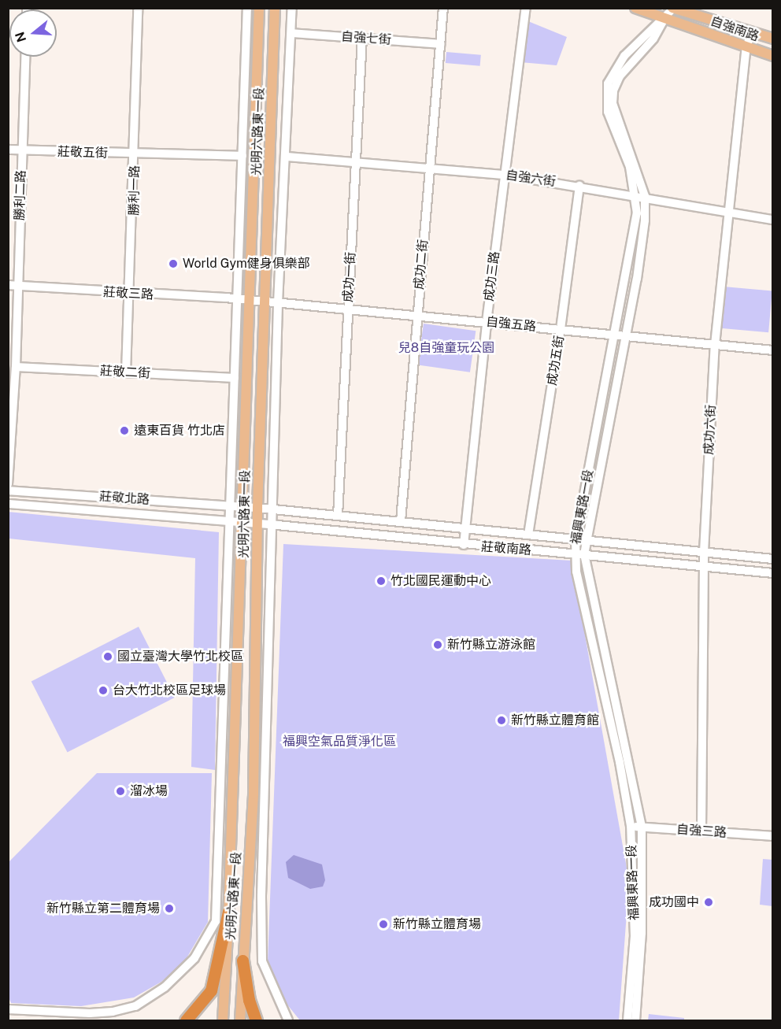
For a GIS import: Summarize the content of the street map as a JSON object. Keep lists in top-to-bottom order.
{
  "streets": {
    "main road": ["自強南路", "光明六路東一段"],
    "street": [
      "自強七街",
      "莊敬五街",
      "自強六街",
      "勝利一路",
      "勝利二路",
      "成功二街",
      "成功三路",
      "成功一街",
      "莊敬三路",
      "自強五路",
      "成功五街",
      "莊敬二街",
      "成功六街",
      "莊敬北路",
      "福興東路一段",
      "莊敬南路",
      "自強三路"
    ]
  },
  "crossings": [
    ["自強南路", "成功六街"],
    ["自強南路", "福興東路一段"],
    ["自強七街", "光明六路東一段"],
    ["自強七街", "成功二街"],
    ["自強七街", "成功一街"],
    ["光明六路東一段", "莊敬五街"],
    ["光明六路東一段", "自強六街"],
    ["光明六路東一段", "莊敬三路"],
    ["光明六路東一段", "自強五路"],
    ["光明六路東一段", "莊敬二街"],
    ["光明六路東一段", "莊敬北路"],
    ["光明六路東一段", "莊敬南路"],
    ["莊敬五街", "勝利一路"],
    ["莊敬五街", "勝利二路"],
    ["自強六街", "成功二街"],
    ["自強六街", "成功三路"],
    ["自強六街", "成功一街"],
    ["自強六街", "成功五街"],
    ["自強六街", "成功六街"],
    ["自強六街", "福興東路一段"],
    ["勝利一路", "莊敬三路"],
    ["勝利一路", "莊敬二街"],
    ["勝利二路", "莊敬三路"],
    ["勝利二路", "莊敬二街"],
    ["成功二街", "自強五路"],
    ["成功二街", "莊敬南路"],
    ["成功三路", "自強五路"],
    ["成功三路", "莊敬南路"],
    ["成功一街", "自強五路"],
    ["成功一街", "莊敬南路"],
    ["莊敬三路", "自強五路"],
    ["自強五路", "成功五街"],
    ["自強五路", "成功六街"],
    ["自強五路", "福興東路一段"],
    ["成功五街", "莊敬南路"],
    ["成功六街", "莊敬南路"],
    ["成功六街", "自強三路"],
    ["莊敬北路", "莊敬南路"],
    ["福興東路一段", "莊敬南路"],
    ["福興東路一段", "自強三路"]
  ],
  "parks": ["兒8自強童玩公園", "福興空氣品質淨化區"],
  "places": [
    "World Gym健身俱樂部",
    "遠東百貨 竹北店",
    "竹北國民運動中心",
    "新竹縣立游泳館",
    "國立臺灣大學竹北校區",
    "台大竹北校區足球場",
    "新竹縣立體育館",
    "溜冰場",
    "成功國中",
    "新竹縣立第二體育場",
    "新竹縣立體育場"
  ],
  "north": "left"
}
